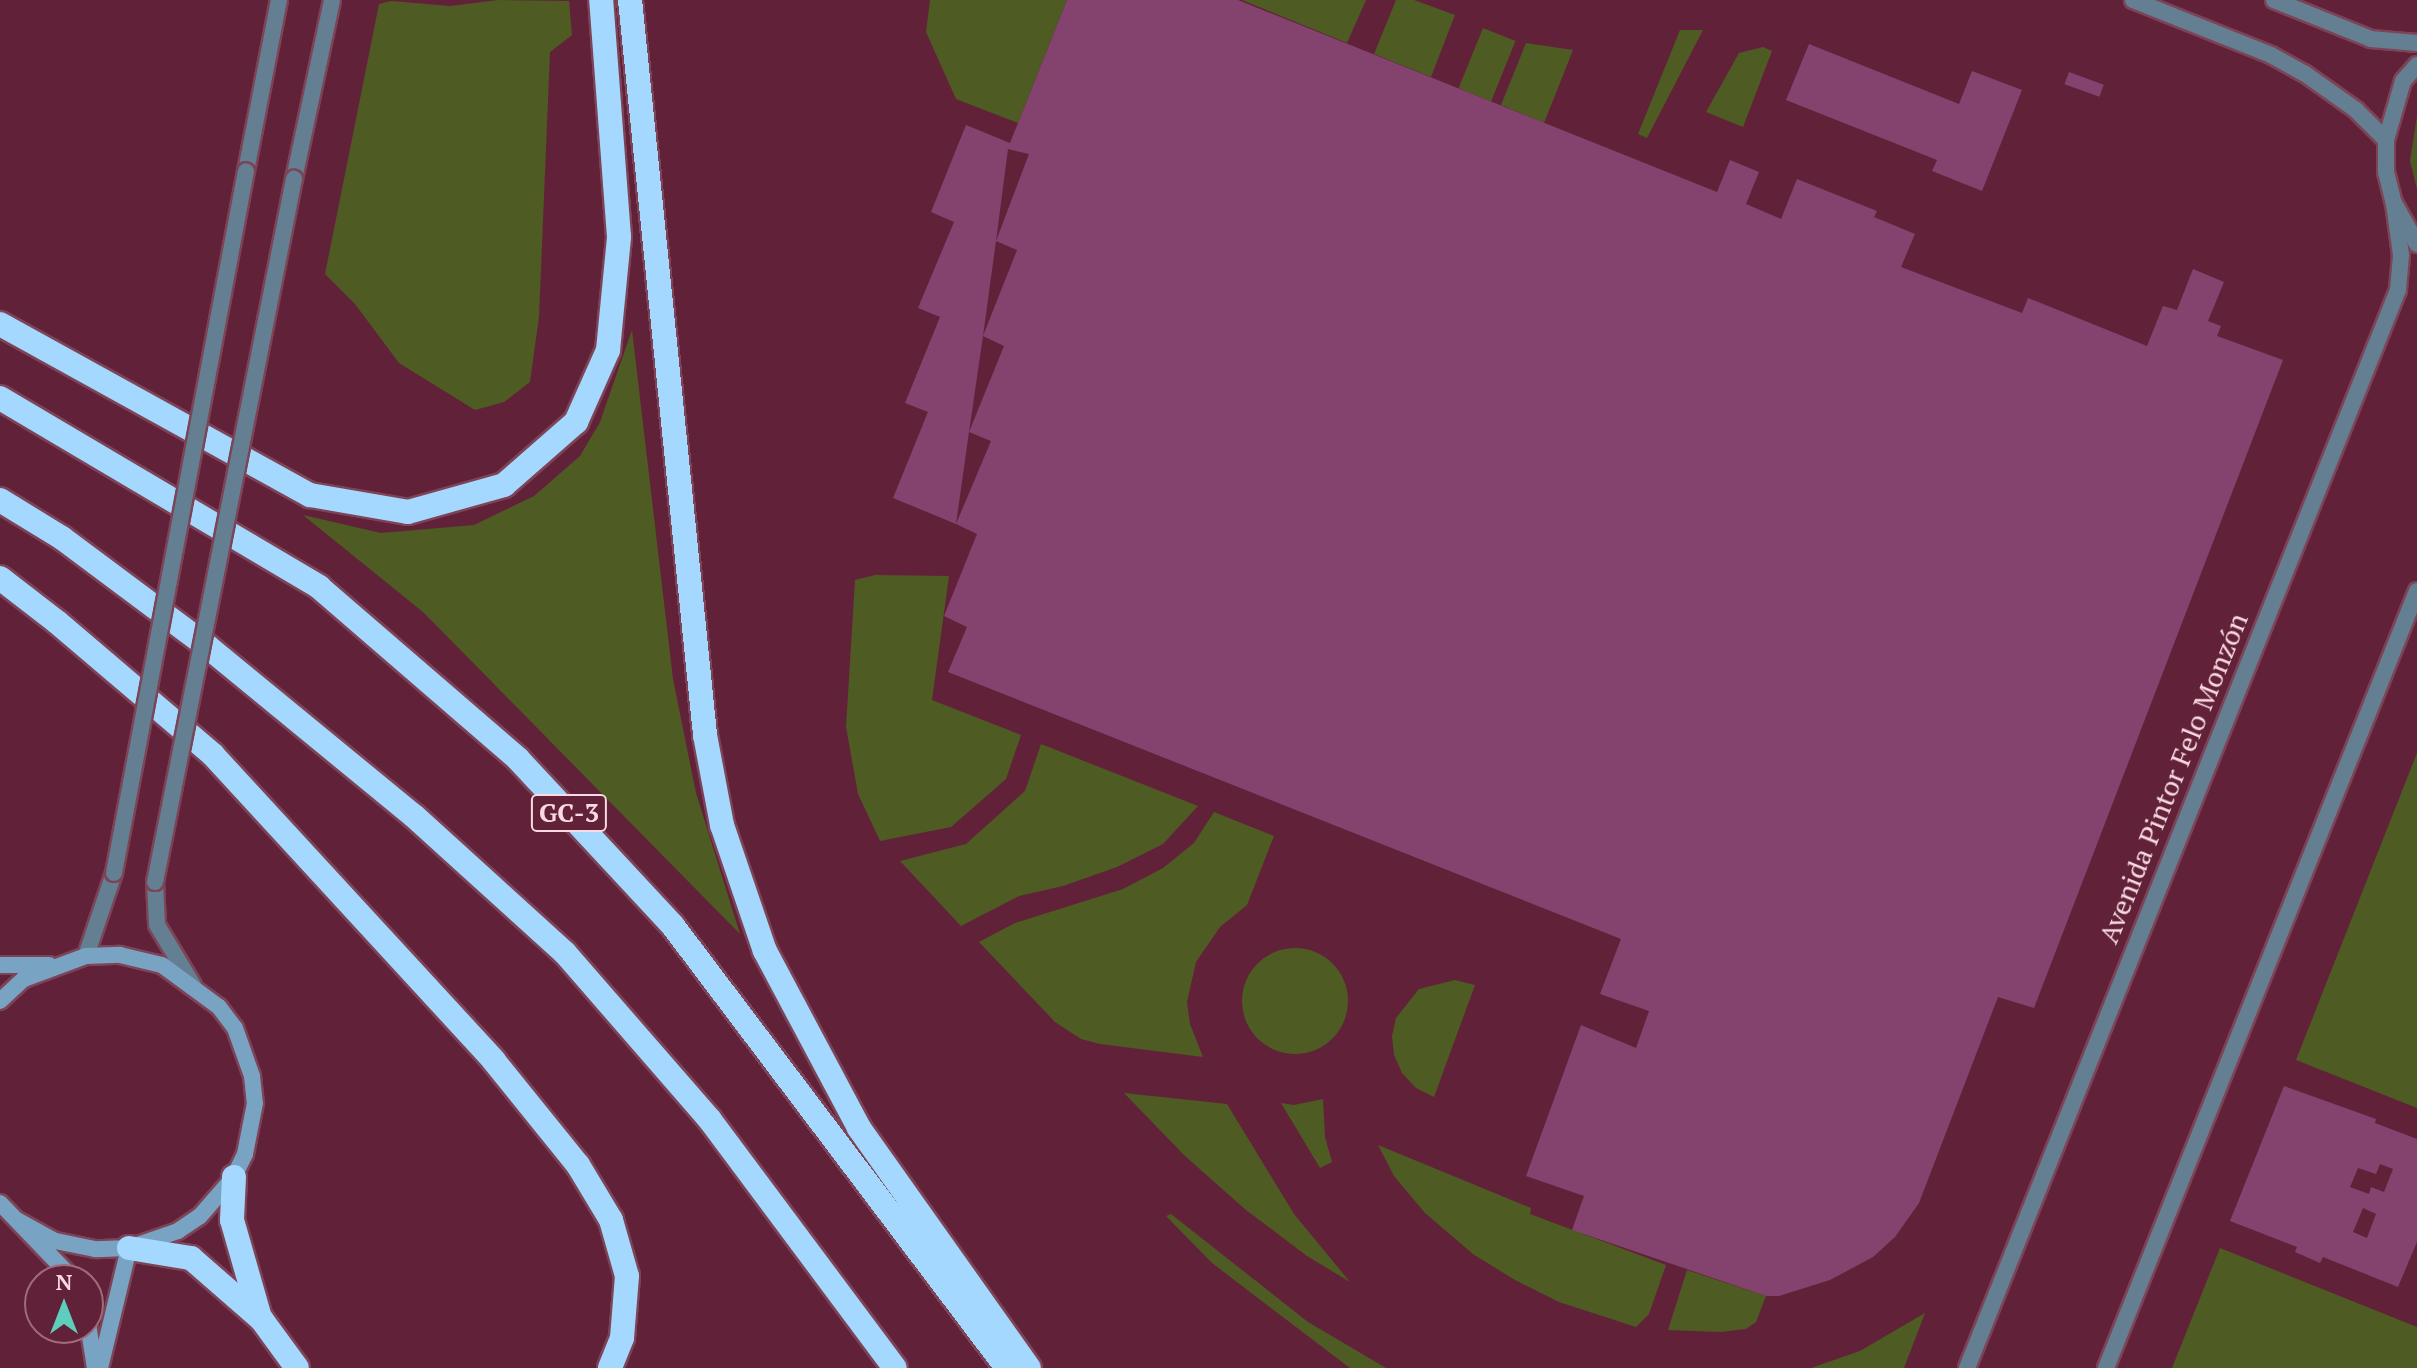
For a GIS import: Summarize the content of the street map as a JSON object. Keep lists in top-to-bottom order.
{
  "streets": {
    "highway": ["GC-3"],
    "street": ["Avenida Pintor Felo Monzón"]
  },
  "north": "top"
}
